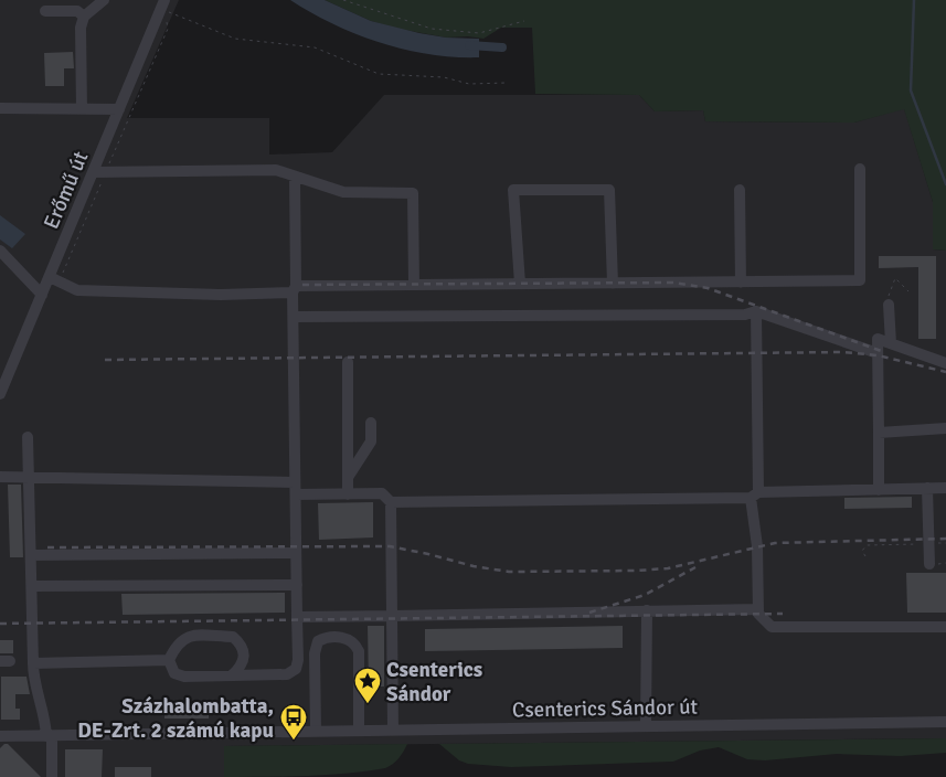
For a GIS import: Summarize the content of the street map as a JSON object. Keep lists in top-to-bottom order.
{
  "streets": {
    "street": ["Erőmű út", "Csenterics Sándor út"]
  },
  "places": {
    "place": ["Csenterics Sándor"],
    "bus stop": ["Százhalombatta, DE-Zrt. 2 számú kapu"]
  }
}
